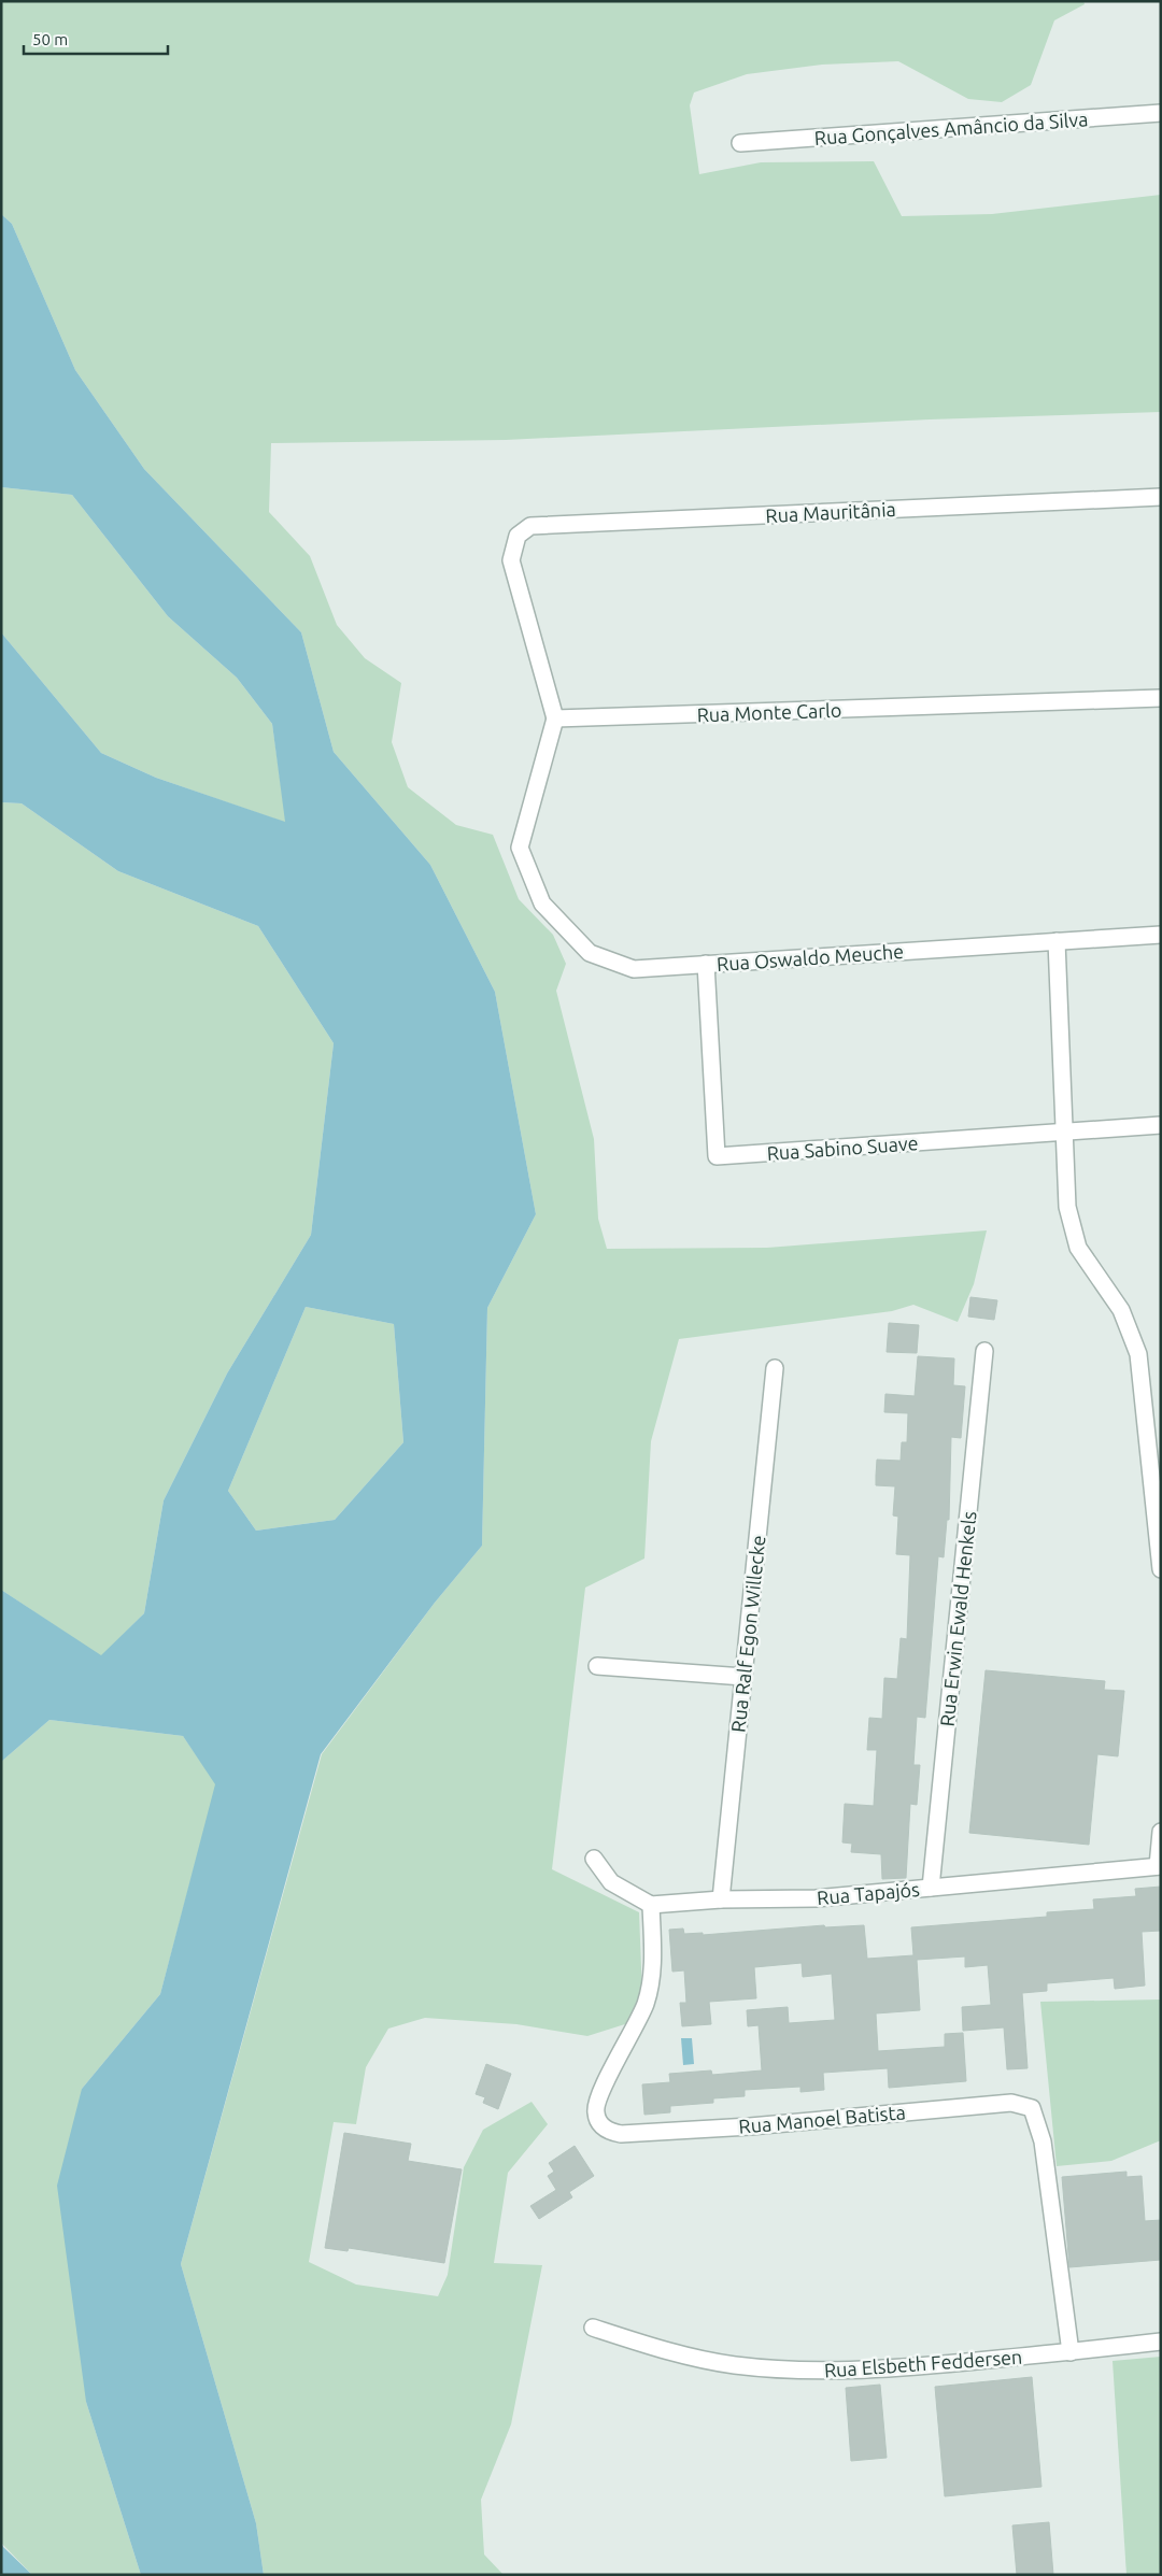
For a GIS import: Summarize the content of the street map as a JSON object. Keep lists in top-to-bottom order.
{
  "streets": {
    "street": [
      "Rua Gonçalves Amâncio da Silva",
      "Rua Mauritânia",
      "Rua Monte Carlo",
      "Rua Oswaldo Meuche",
      "Rua Sabino Suave",
      "Rua Erwin Ewald Henkels",
      "Rua Ralf Egon Willecke",
      "Rua Tapajós",
      "Rua Manoel Batista",
      "Rua Elsbeth Feddersen"
    ]
  },
  "crossings": [
    ["Rua Mauritânia", "Rua Monte Carlo"],
    ["Rua Mauritânia", "Rua Oswaldo Meuche"],
    ["Rua Monte Carlo", "Rua Oswaldo Meuche"],
    ["Rua Oswaldo Meuche", "Rua Sabino Suave"],
    ["Rua Erwin Ewald Henkels", "Rua Tapajós"],
    ["Rua Ralf Egon Willecke", "Rua Tapajós"],
    ["Rua Tapajós", "Rua Manoel Batista"],
    ["Rua Manoel Batista", "Rua Elsbeth Feddersen"]
  ],
  "scale_bar": "50 m"
}
